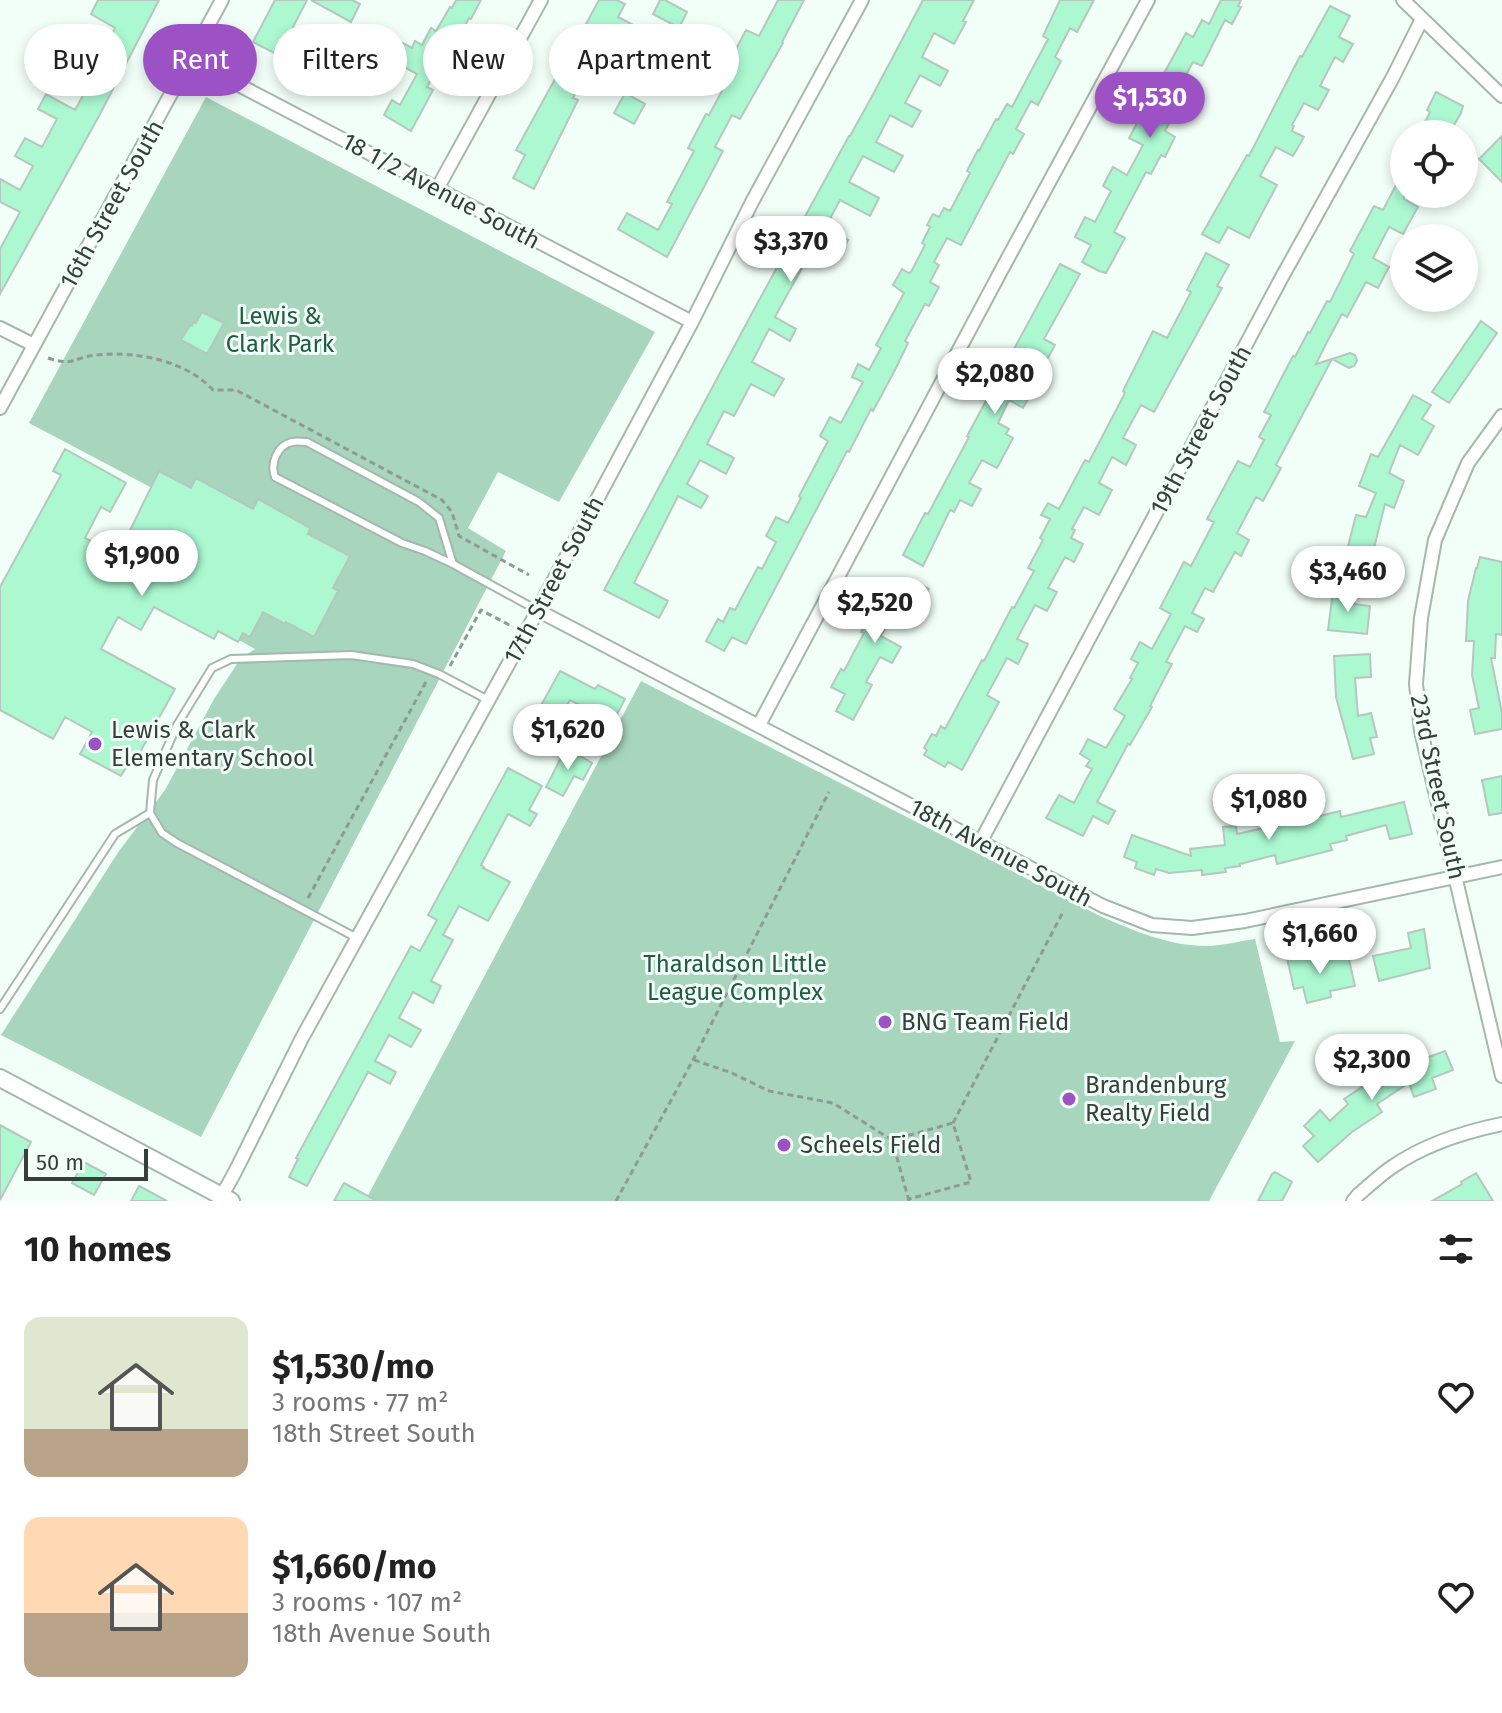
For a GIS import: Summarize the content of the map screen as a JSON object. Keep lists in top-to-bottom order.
{
  "streets": {
    "street": [
      "18 1/2 Avenue South",
      "16th Street South",
      "19th Street South",
      "17th Street South",
      "23rd Street South",
      "18th Avenue South"
    ]
  },
  "crossings": [
    ["18 1/2 Avenue South", "17th Street South"],
    ["19th Street South", "18th Avenue South"],
    ["17th Street South", "18th Avenue South"],
    ["23rd Street South", "18th Avenue South"]
  ],
  "parks": ["Lewis & Clark Park", "Tharaldson Little League Complex"],
  "places": [
    "Lewis & Clark Elementary School",
    "BNG Team Field",
    "Brandenburg Realty Field",
    "Scheels Field"
  ],
  "scale_bar": "50 m",
  "page": {
    "chip": [
      "Buy",
      "Rent",
      "Filters",
      "New",
      "Apartment"
    ],
    "price": [
      "$1,530",
      "$3,370",
      "$2,080",
      "$1,900",
      "$3,460",
      "$2,520",
      "$1,620",
      "$1,080",
      "$1,660",
      "$2,300"
    ],
    "scale": "50 m",
    "heading": "10 homes",
    "list": [
      {
        "name": "$1,530/mo",
        "note": "3 rooms · 77 m² · 18th Street South"
      },
      {
        "name": "$1,660/mo",
        "note": "3 rooms · 107 m² · 18th Avenue South"
      }
    ]
  }
}
